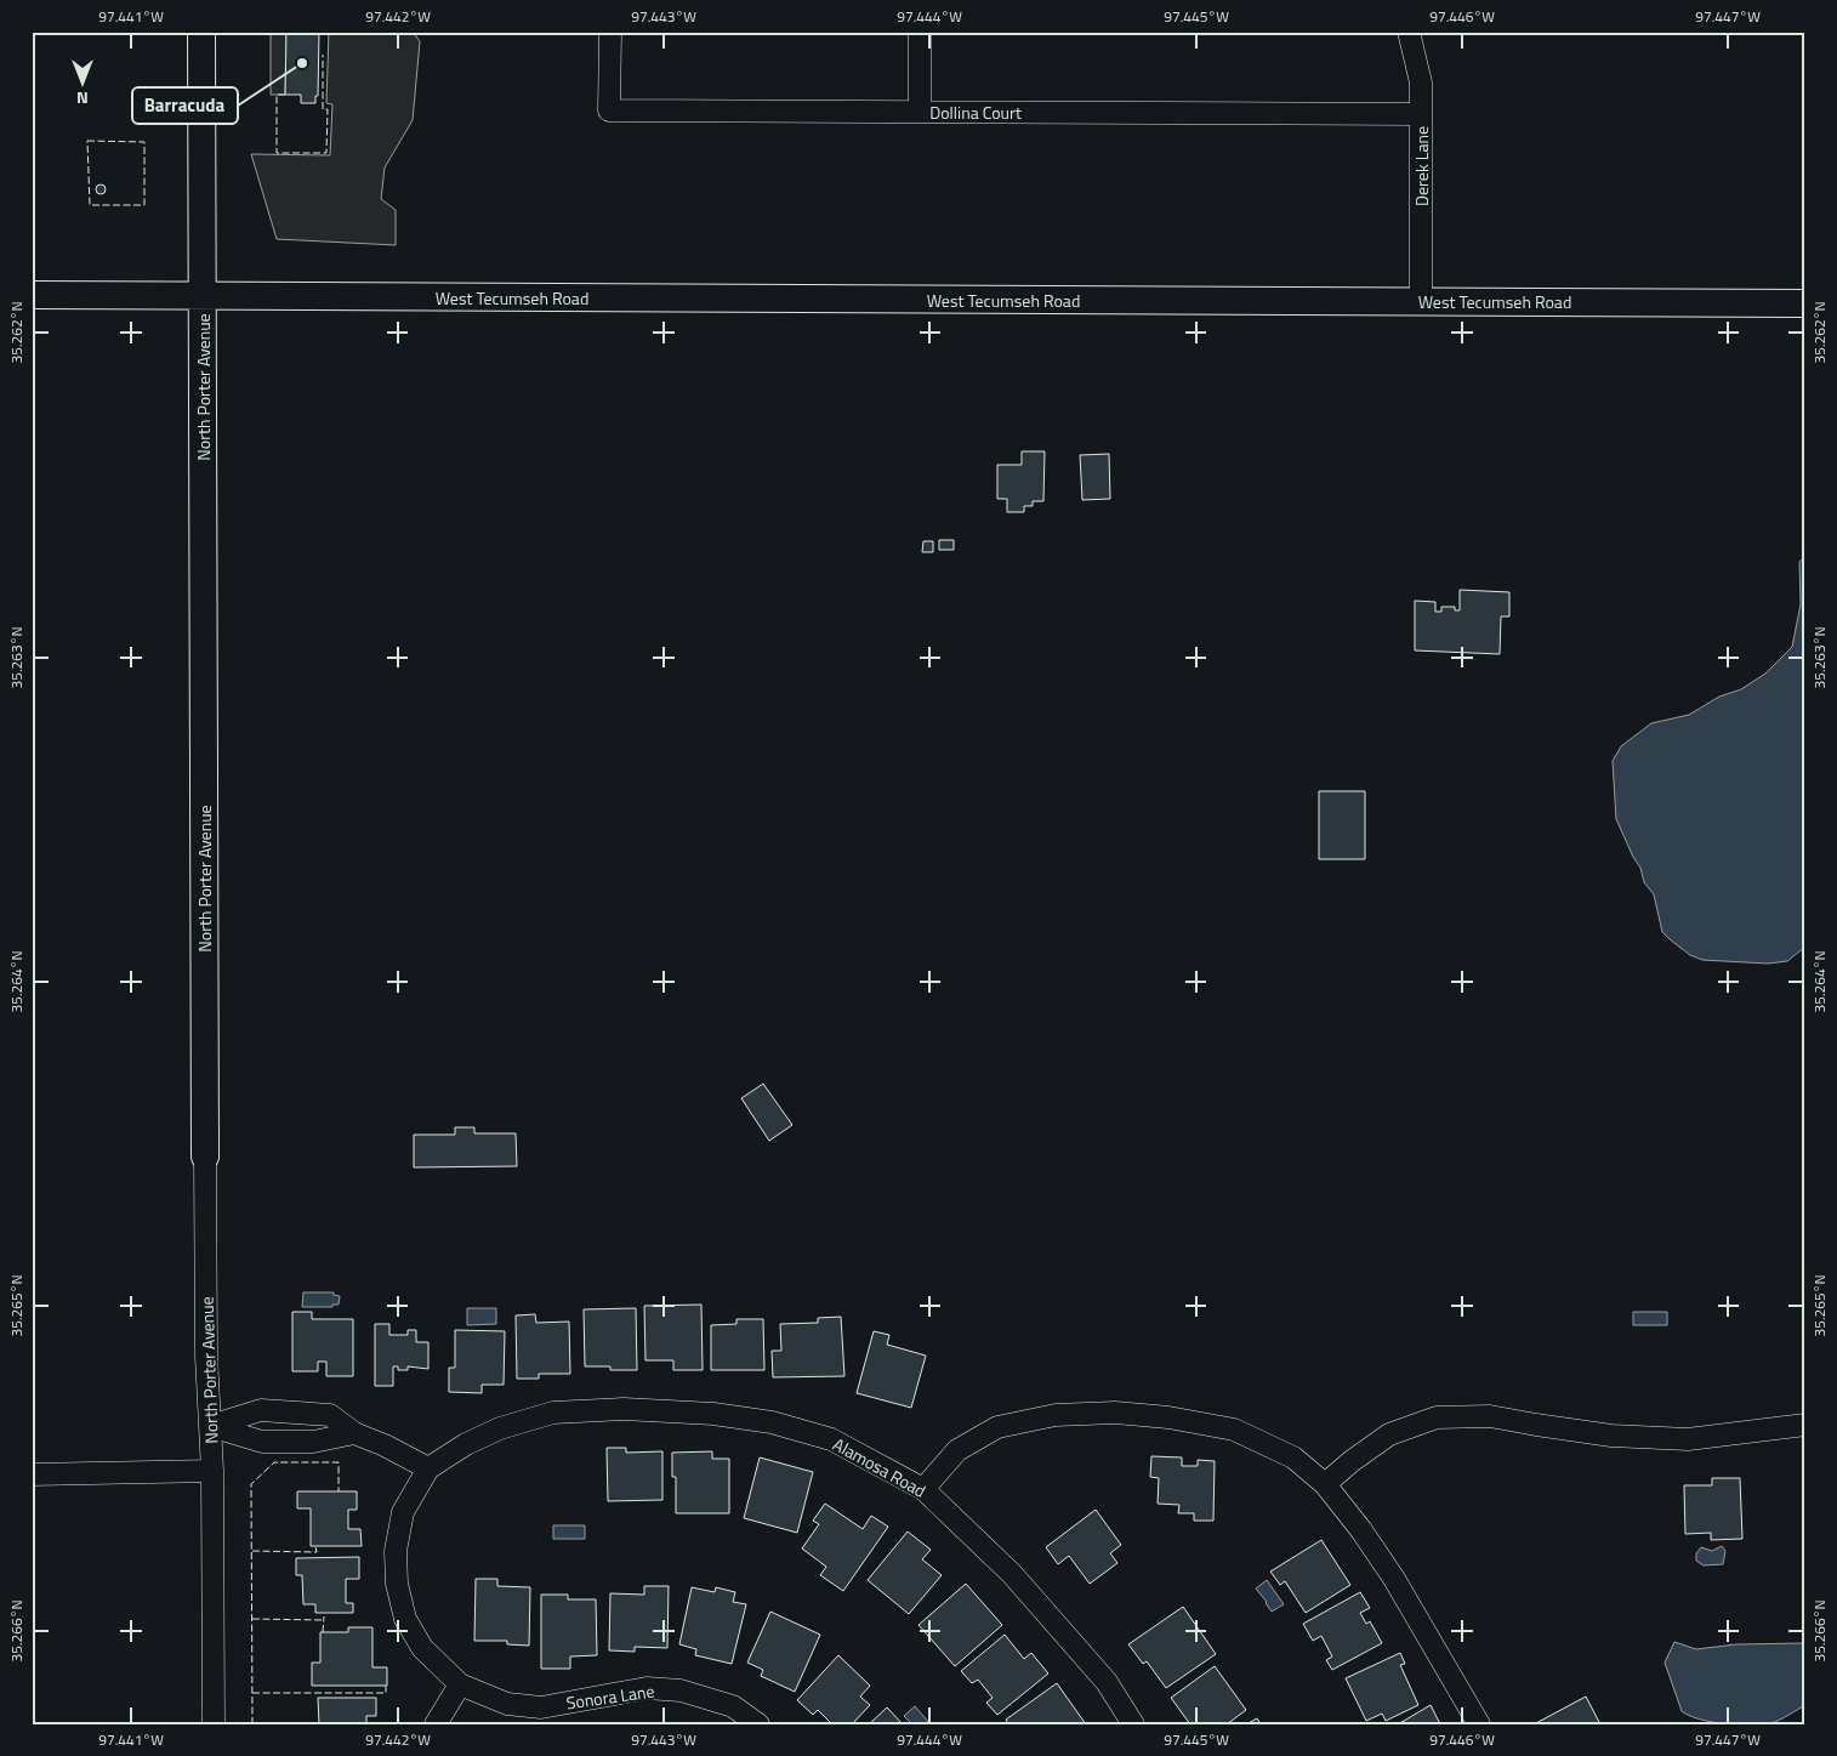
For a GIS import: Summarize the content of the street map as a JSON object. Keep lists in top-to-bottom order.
{
  "streets": {
    "main road": ["West Tecumseh Road", "North Porter Avenue"],
    "street": [
      "Dollina Court",
      "Derek Lane",
      "Alamosa Road",
      "Sonora Lane"
    ]
  },
  "crossings": [
    ["Dollina Court", "Derek Lane"],
    ["Derek Lane", "West Tecumseh Road"],
    ["West Tecumseh Road", "North Porter Avenue"],
    ["Alamosa Road", "Sonora Lane"]
  ],
  "places": ["Barracuda"],
  "north": "bottom",
  "coordinates": [
    "97.441°W",
    "97.442°W",
    "97.443°W",
    "97.444°W",
    "97.445°W",
    "97.446°W",
    "97.447°W",
    "35.262°N",
    "35.263°N",
    "35.264°N",
    "35.265°N",
    "35.266°N"
  ]
}
